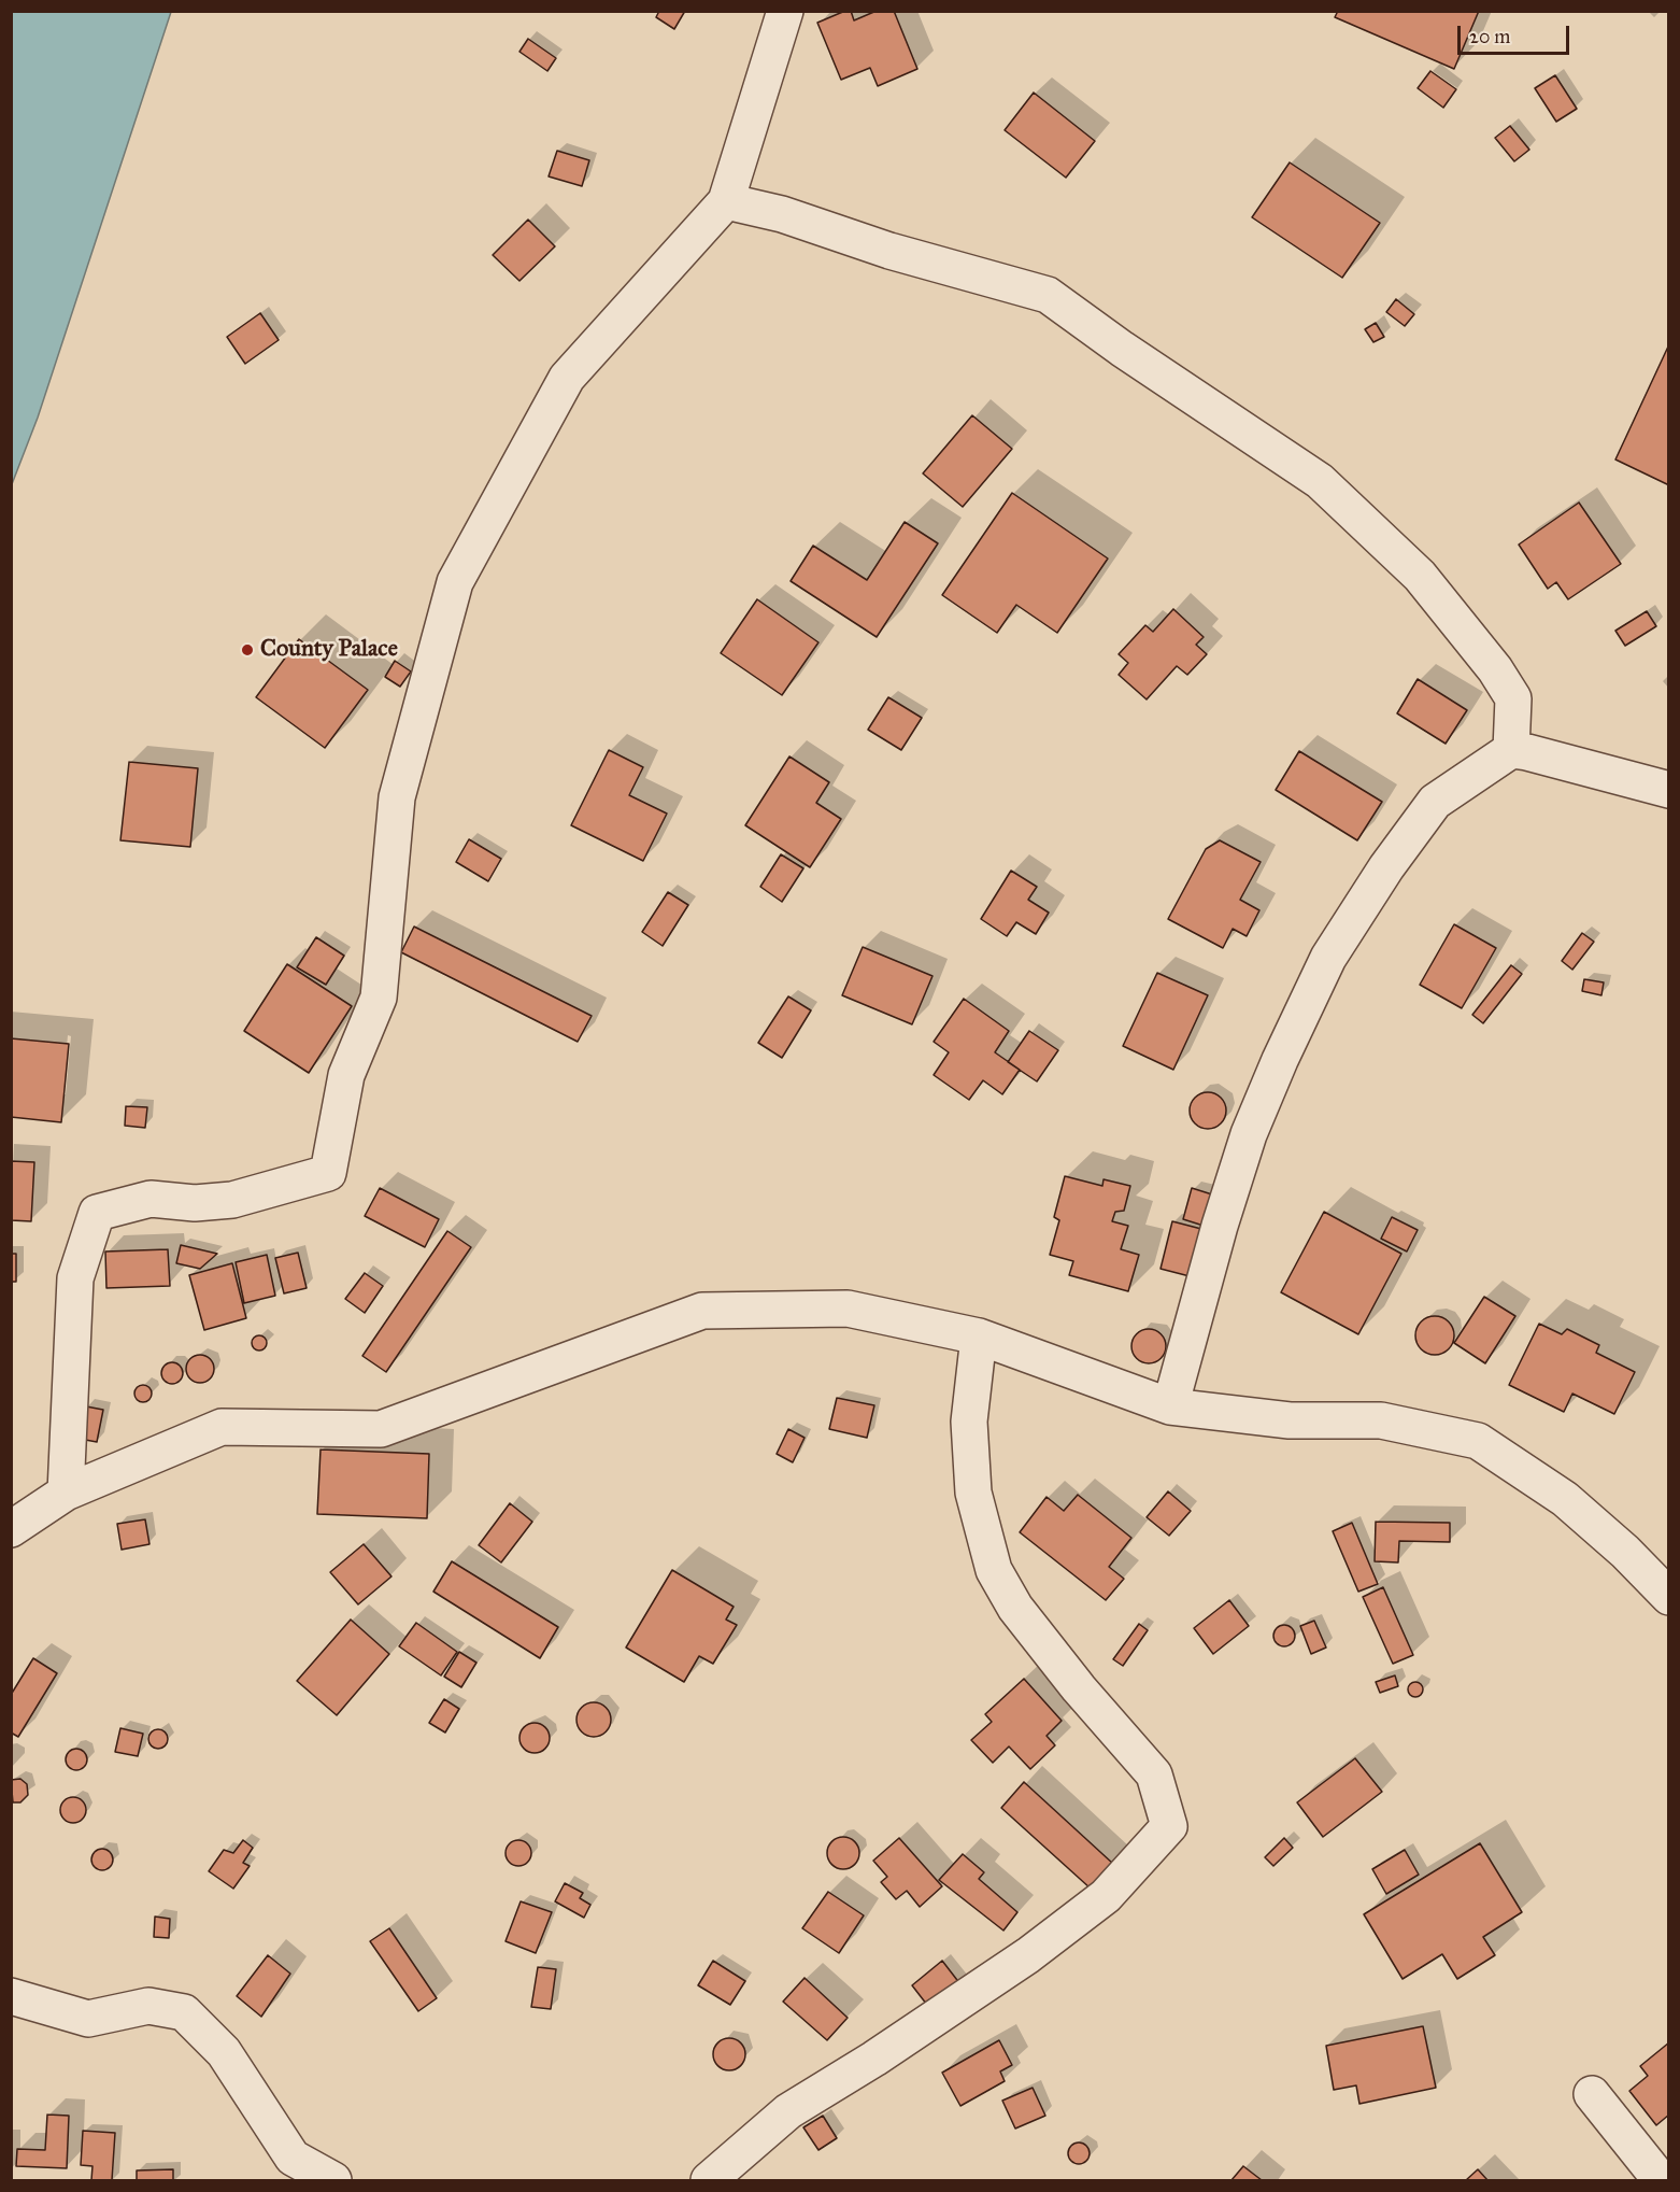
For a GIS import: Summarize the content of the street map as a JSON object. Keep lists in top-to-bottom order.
{
  "places": ["County Palace"],
  "scale_bar": "20 m"
}
